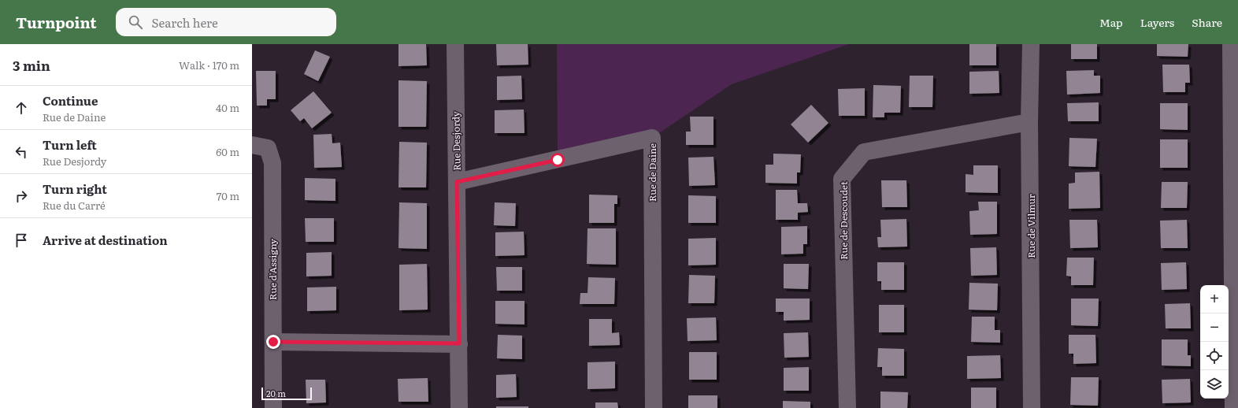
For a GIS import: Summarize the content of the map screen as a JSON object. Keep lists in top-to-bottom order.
{
  "streets": {
    "street": [
      "Rue Desjordy",
      "Rue de Daine",
      "Rue de Descoudet",
      "Rue de Vilmur",
      "Rue d'Assigny"
    ]
  },
  "crossings": [
    ["Rue Desjordy", "Rue de Daine"],
    ["Rue de Descoudet", "Rue de Vilmur"]
  ],
  "scale_bar": "20 m",
  "page": {
    "header": "Turnpoint",
    "search": "Search here",
    "nav": ["Map", "Layers", "Share"],
    "heading": ["3 min", "Walk · 170 m"],
    "list": [
      ["Continue", "Rue de Daine", "40 m"],
      ["Turn left", "Rue Desjordy", "60 m"],
      ["Turn right", "Rue du Carré", "70 m"],
      "Arrive at destination"
    ],
    "map_buttons": ["+", "−"],
    "scale": "20 m"
  }
}
